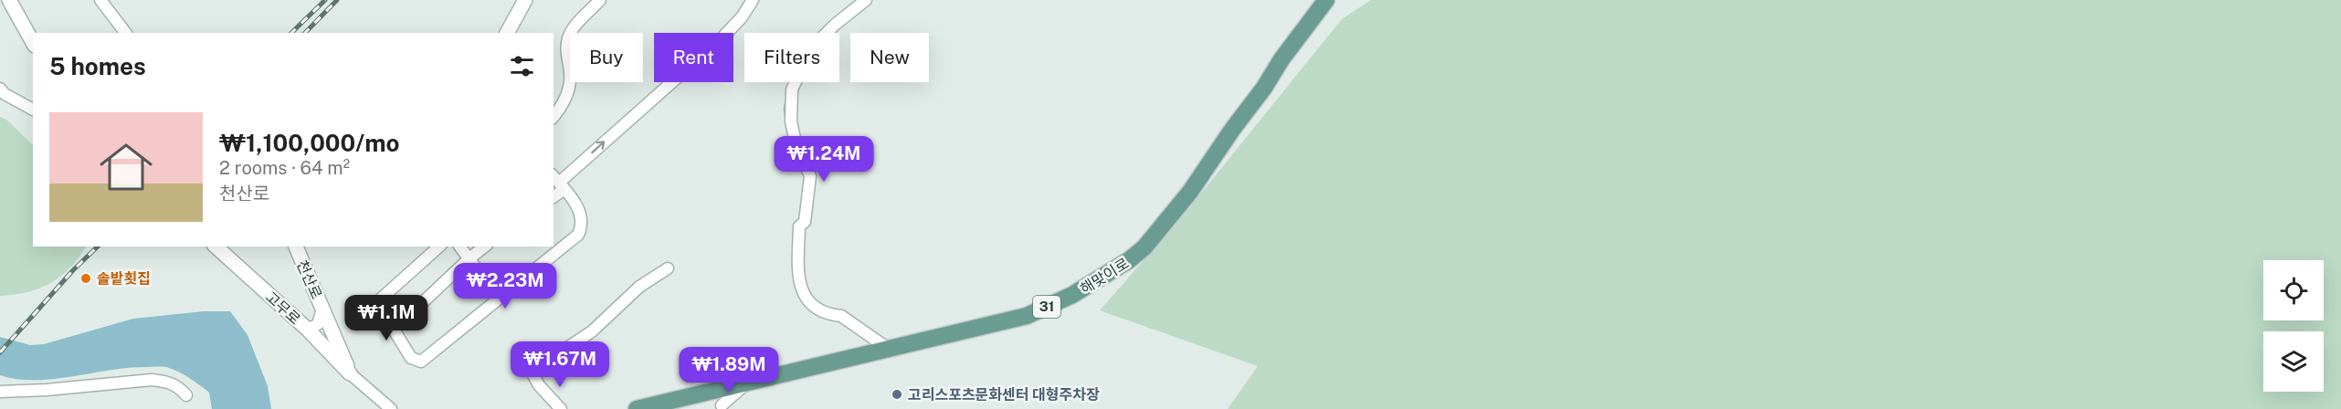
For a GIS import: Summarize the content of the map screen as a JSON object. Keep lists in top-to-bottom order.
{
  "streets": {
    "main road": ["해맞이로", "31"],
    "street": ["천산로", "고무로"]
  },
  "crossings": [
    ["천산로", "고무로"]
  ],
  "places": ["솔밭횟집", "고리스포츠문화센터 대형주차장"],
  "page": {
    "chip": [
      "Buy",
      "Rent",
      "Filters",
      "New"
    ],
    "heading": "5 homes",
    "list": [
      {
        "name": "₩1,100,000/mo",
        "note": "2 rooms · 64 m² · 천산로"
      }
    ],
    "price": [
      "₩1.24M",
      "₩2.23M",
      "₩1.1M",
      "₩1.67M",
      "₩1.89M"
    ]
  }
}
